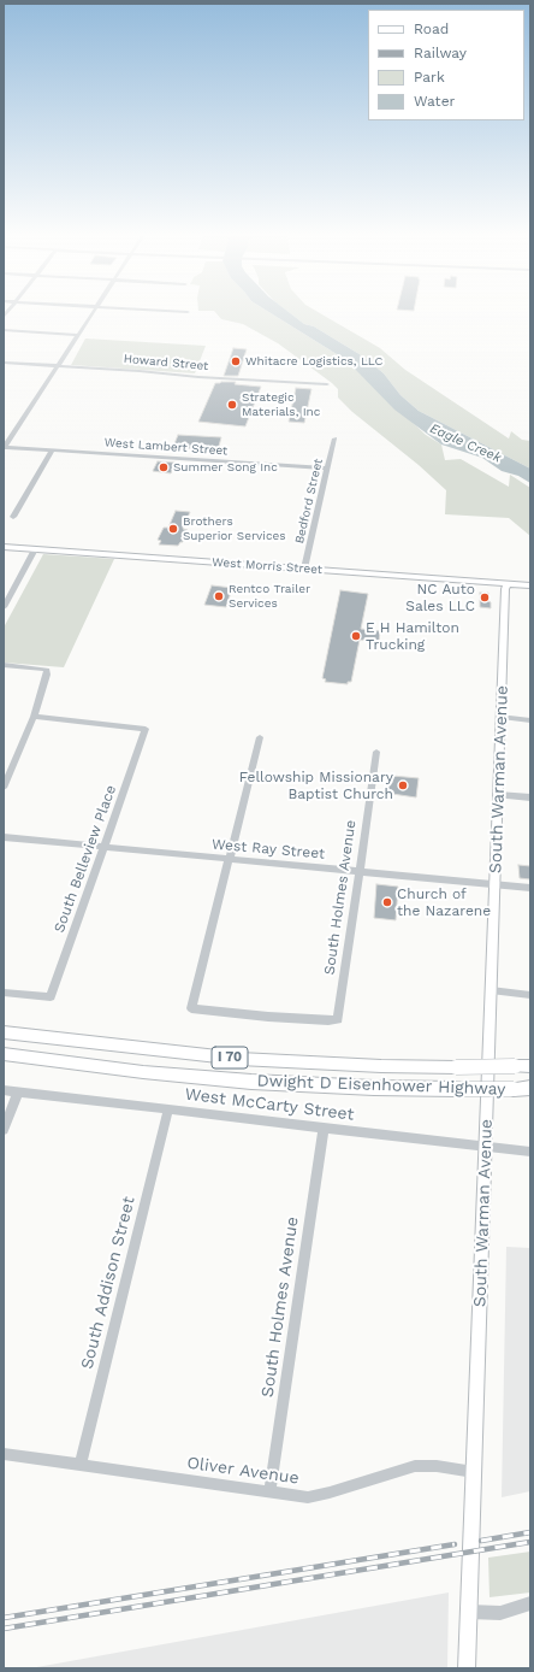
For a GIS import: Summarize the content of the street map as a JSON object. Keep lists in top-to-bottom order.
{
  "streets": {
    "highway": ["I 70", "Dwight D Eisenhower Highway"],
    "main road": ["West Morris Street", "South Warman Avenue"],
    "street": [
      "Howard Street",
      "West Lambert Street",
      "Bedford Street",
      "West Ray Street",
      "South Belleview Place",
      "South Holmes Avenue",
      "West McCarty Street",
      "South Addison Street",
      "Oliver Avenue"
    ]
  },
  "crossings": [
    ["West Lambert Street", "Bedford Street"],
    ["Bedford Street", "West Morris Street"],
    ["West Morris Street", "South Warman Avenue"],
    ["South Warman Avenue", "West Ray Street"],
    ["South Warman Avenue", "West McCarty Street"],
    ["South Warman Avenue", "Oliver Avenue"],
    ["West Ray Street", "South Belleview Place"],
    ["West Ray Street", "South Holmes Avenue"],
    ["South Holmes Avenue", "West McCarty Street"],
    ["South Holmes Avenue", "Oliver Avenue"],
    ["West McCarty Street", "South Addison Street"],
    ["South Addison Street", "Oliver Avenue"]
  ],
  "water": ["Eagle Creek"],
  "places": [
    "Whitacre Logistics, LLC",
    "Strategic Materials, Inc",
    "Summer Song Inc",
    "Brothers Superior Services",
    "Rentco Trailer Services",
    "NC Auto Sales LLC",
    "E H Hamilton Trucking",
    "Fellowship Missionary Baptist Church",
    "Church of the Nazarene"
  ],
  "legend": [
    "Road",
    "Railway",
    "Park",
    "Water"
  ]
}
